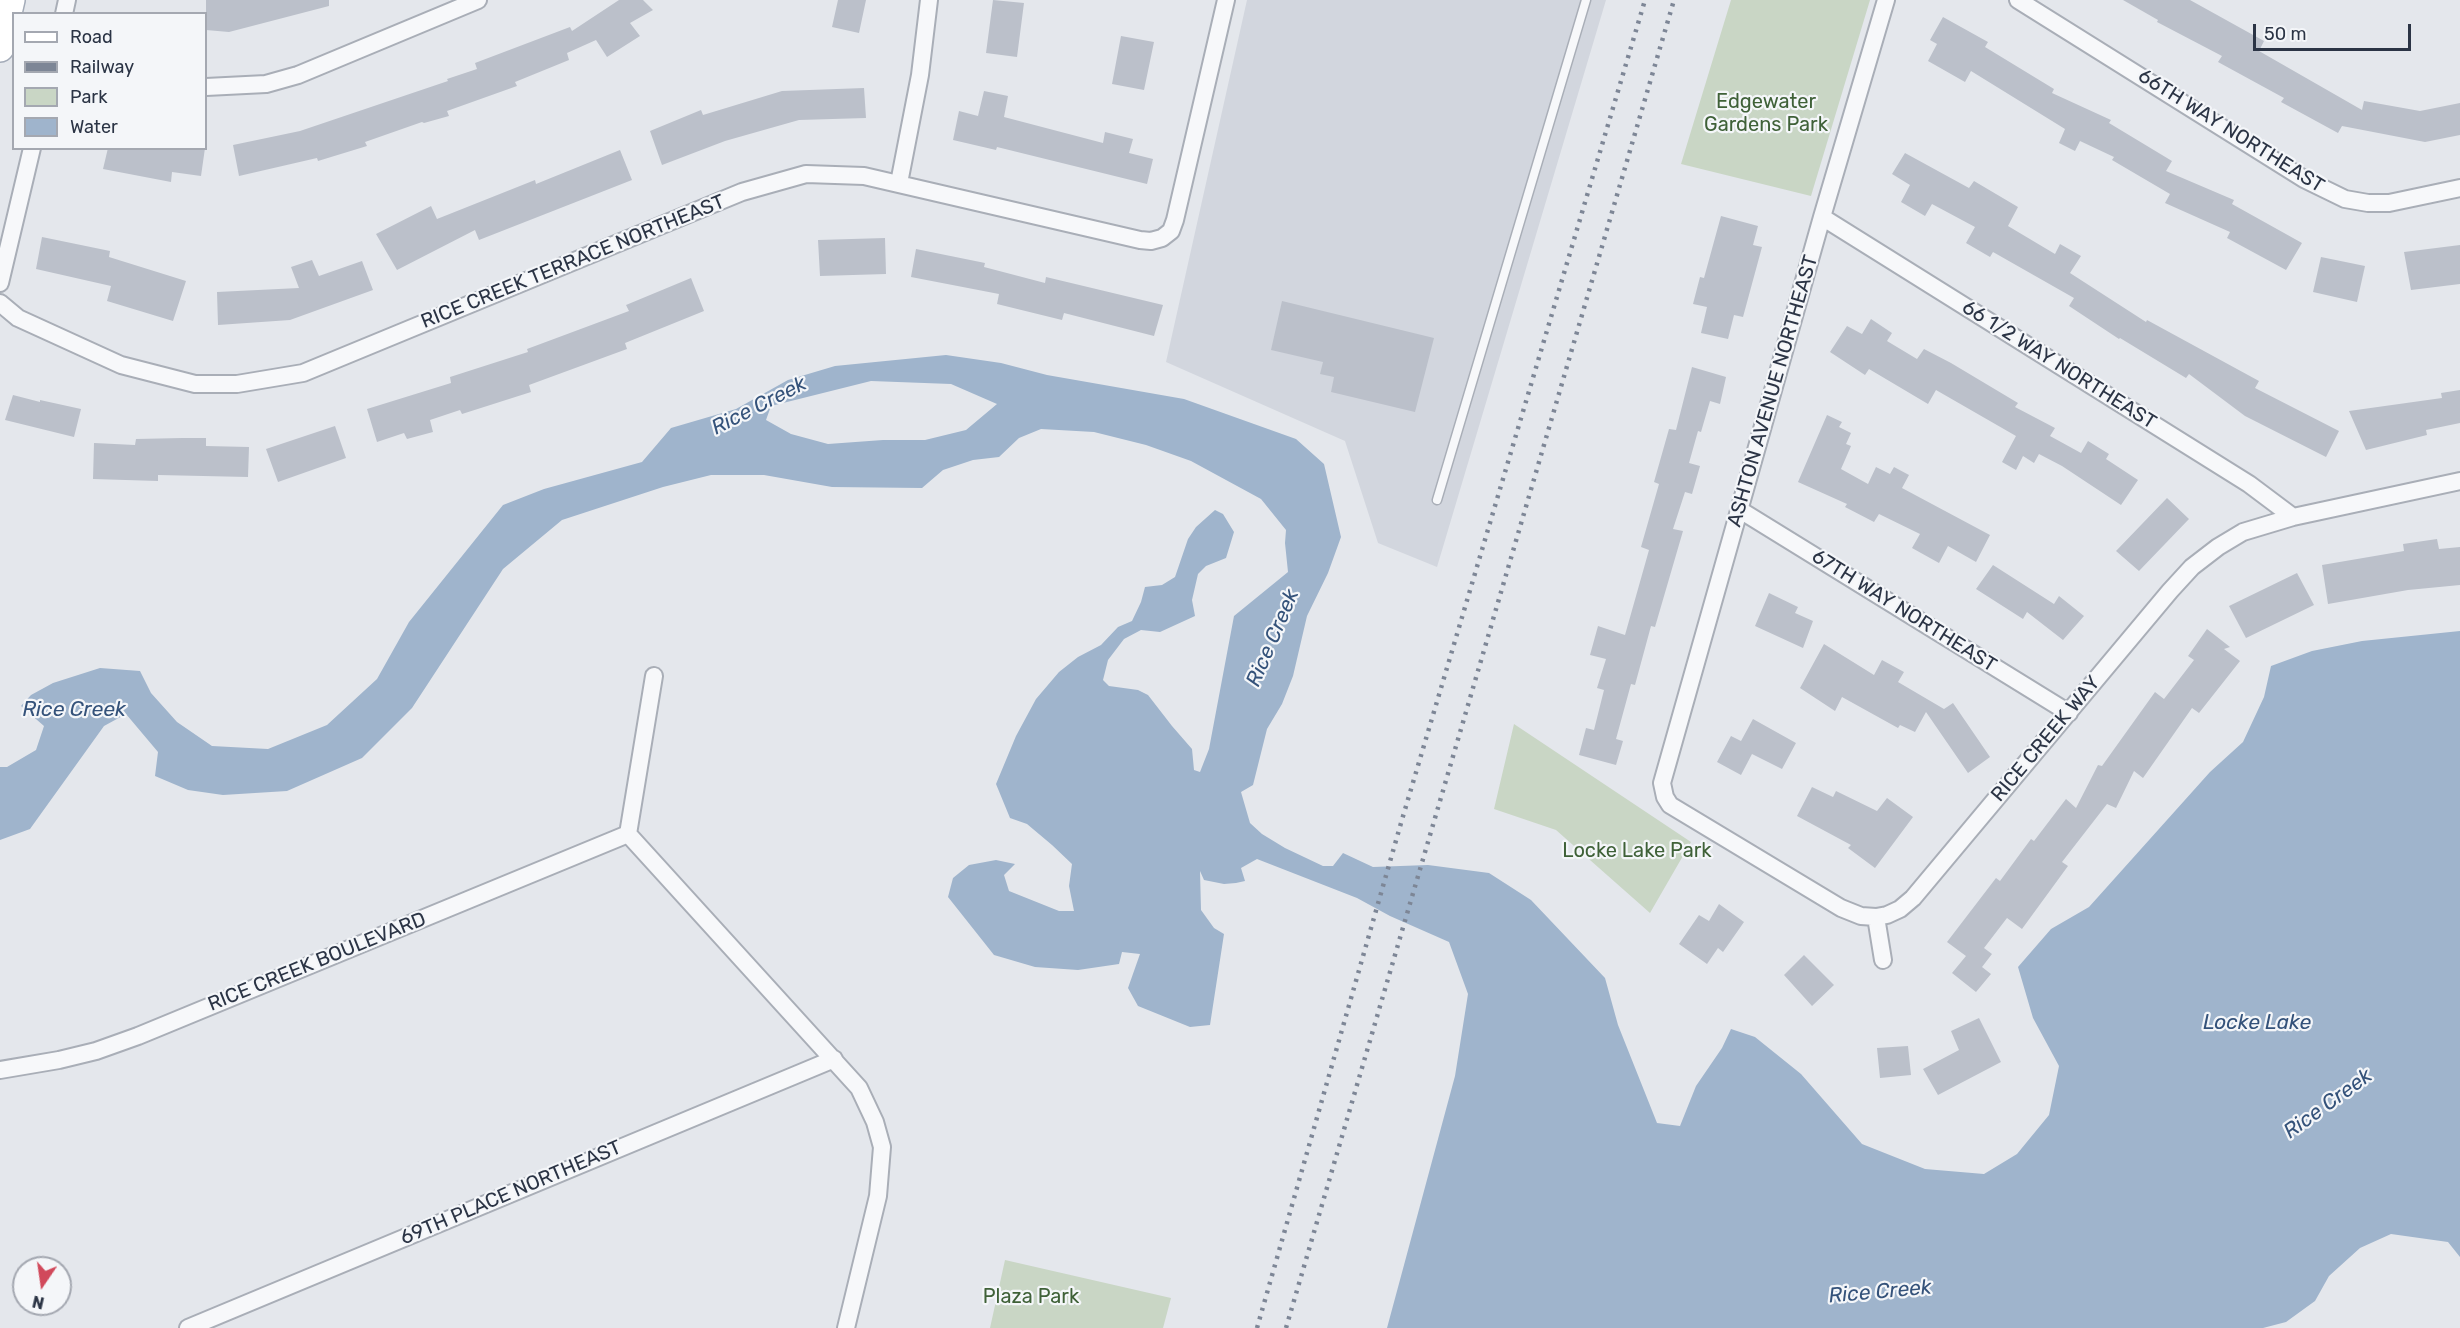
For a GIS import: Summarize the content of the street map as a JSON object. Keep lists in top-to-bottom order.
{
  "streets": {
    "street": [
      "66TH WAY NORTHEAST",
      "RICE CREEK TERRACE NORTHEAST",
      "66 1/2 WAY NORTHEAST",
      "ASHTON AVENUE NORTHEAST",
      "67TH WAY NORTHEAST",
      "RICE CREEK WAY",
      "RICE CREEK BOULEVARD",
      "69TH PLACE NORTHEAST"
    ]
  },
  "crossings": [
    ["66 1/2 WAY NORTHEAST", "ASHTON AVENUE NORTHEAST"],
    ["66 1/2 WAY NORTHEAST", "RICE CREEK WAY"],
    ["ASHTON AVENUE NORTHEAST", "67TH WAY NORTHEAST"],
    ["ASHTON AVENUE NORTHEAST", "RICE CREEK WAY"],
    ["67TH WAY NORTHEAST", "RICE CREEK WAY"]
  ],
  "water": ["Rice Creek", "Locke Lake"],
  "parks": ["Edgewater Gardens Park", "Locke Lake Park", "Plaza Park"],
  "legend": [
    "Road",
    "Railway",
    "Park",
    "Water"
  ],
  "scale_bar": "50 m",
  "north": "bottom"
}
